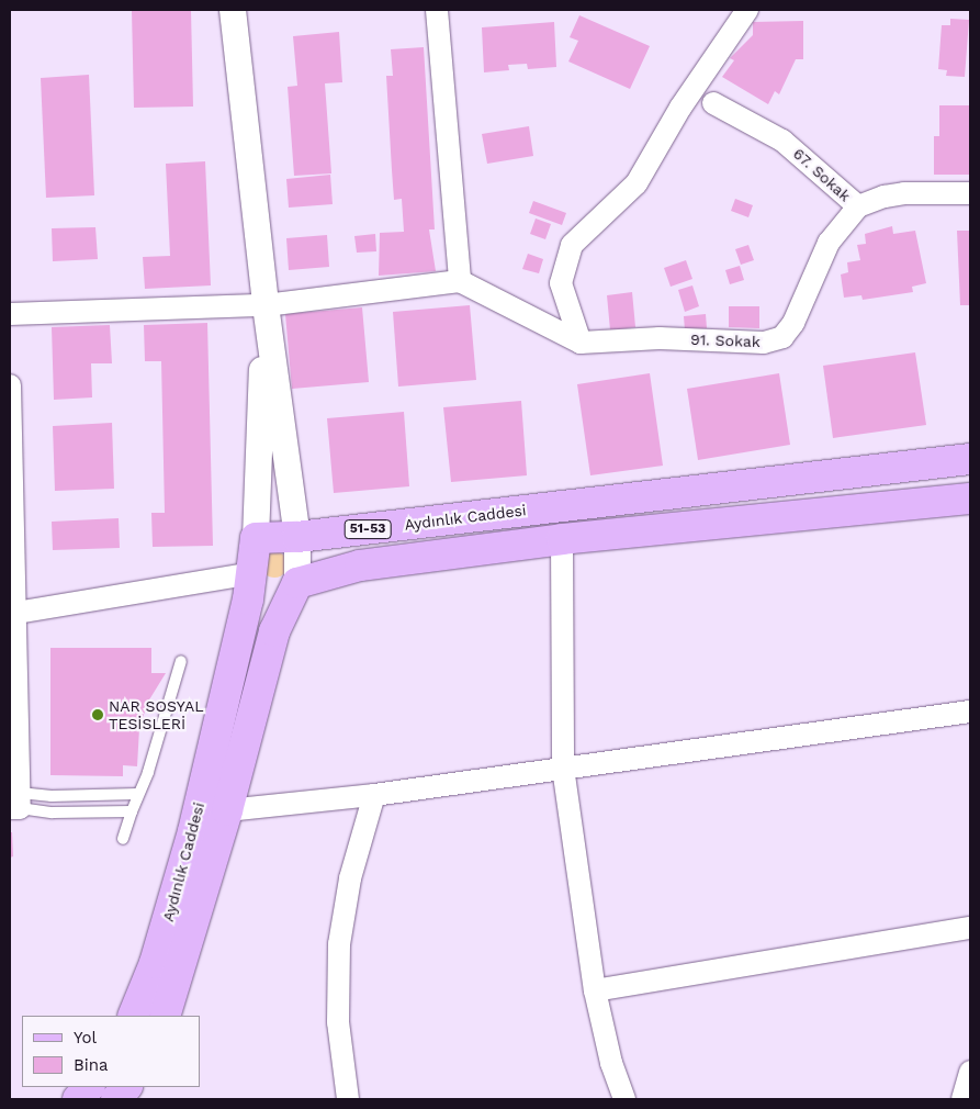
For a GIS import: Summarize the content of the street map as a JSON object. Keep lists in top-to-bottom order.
{
  "streets": {
    "main road": ["Aydınlık Caddesi", "51-53"],
    "street": ["67. Sokak", "91. Sokak"]
  },
  "crossings": [
    ["67. Sokak", "91. Sokak"],
    ["Aydınlık Caddesi", "51-53"]
  ],
  "places": ["NAR SOSYAL TESİSLERİ"],
  "legend": ["Yol", "Bina"]
}
